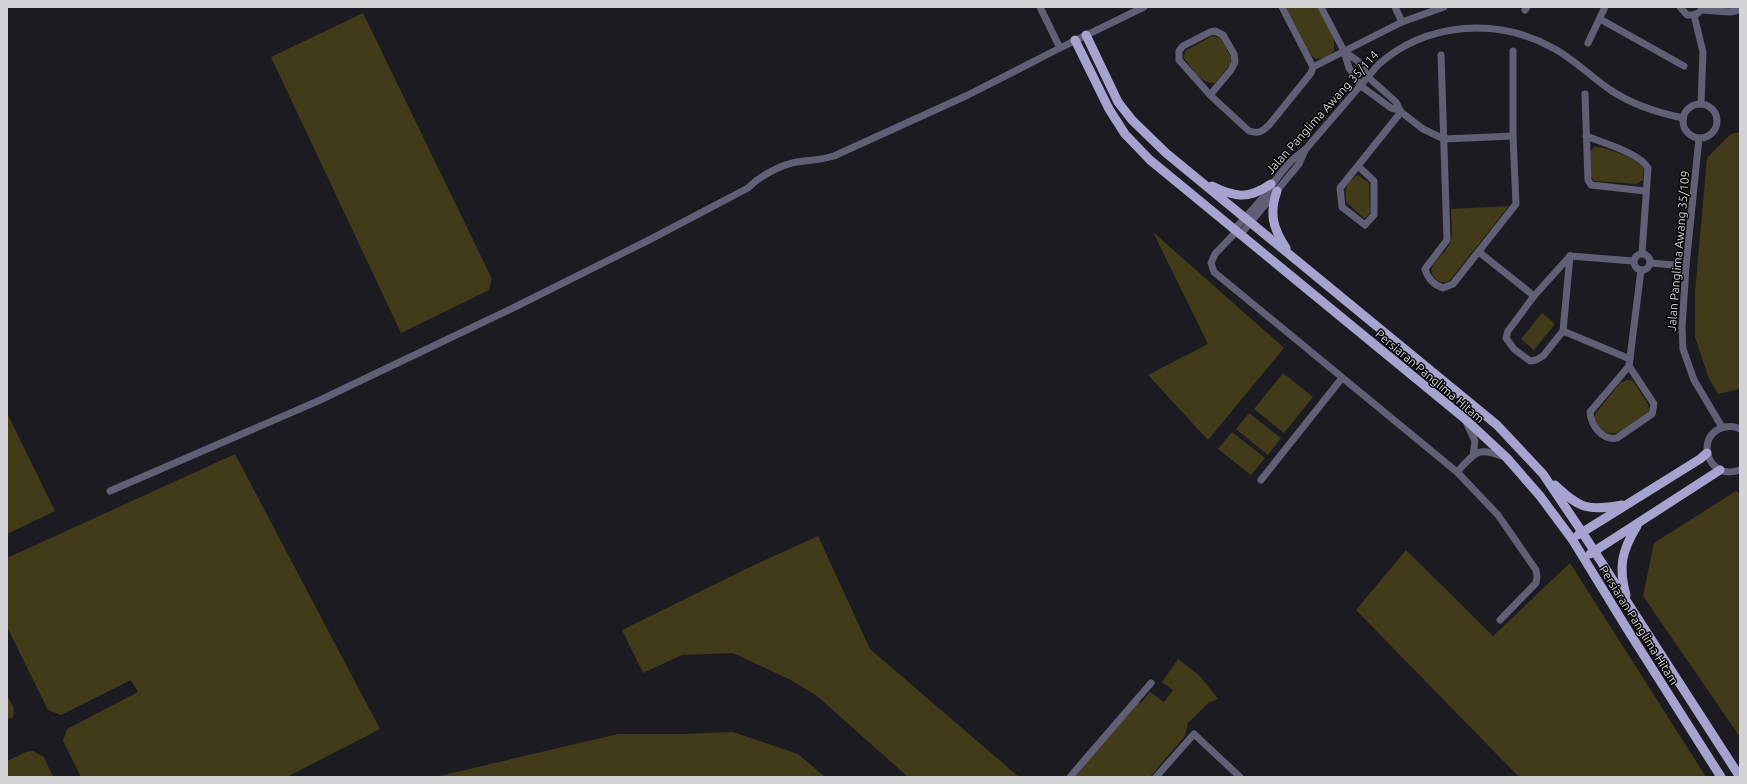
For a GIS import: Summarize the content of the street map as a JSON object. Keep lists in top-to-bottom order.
{
  "streets": {
    "main road": ["Persiaran Panglima Hitam"],
    "street": ["Jalan Panglima Awang 35/114", "Jalan Panglima Awang 35/109"]
  },
  "crossings": [
    ["Jalan Panglima Awang 35/114", "Jalan Panglima Awang 35/109"],
    ["Jalan Panglima Awang 35/114", "Persiaran Panglima Hitam"]
  ]
}
